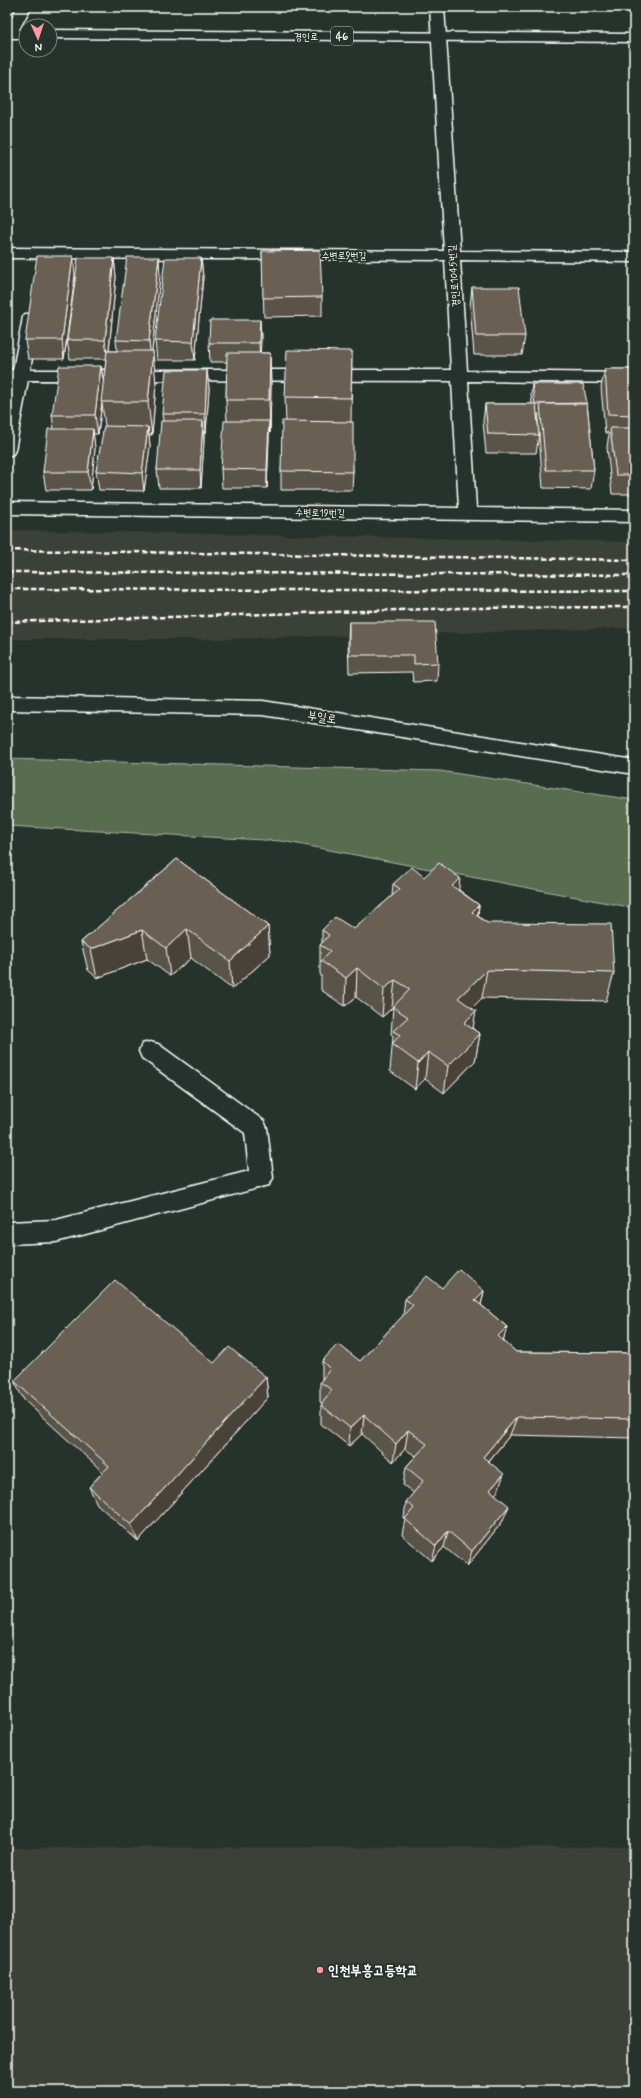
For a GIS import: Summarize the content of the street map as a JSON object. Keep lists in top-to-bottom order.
{
  "streets": {
    "street": [
      "경인로",
      "46",
      "수변로9번길",
      "경인로1045번길",
      "수변로19번길",
      "부일로"
    ]
  },
  "crossings": [
    ["경인로", "경인로1045번길"],
    ["수변로9번길", "경인로1045번길"],
    ["경인로1045번길", "수변로19번길"]
  ],
  "places": ["인천부흥고등학교"],
  "north": "bottom"
}
